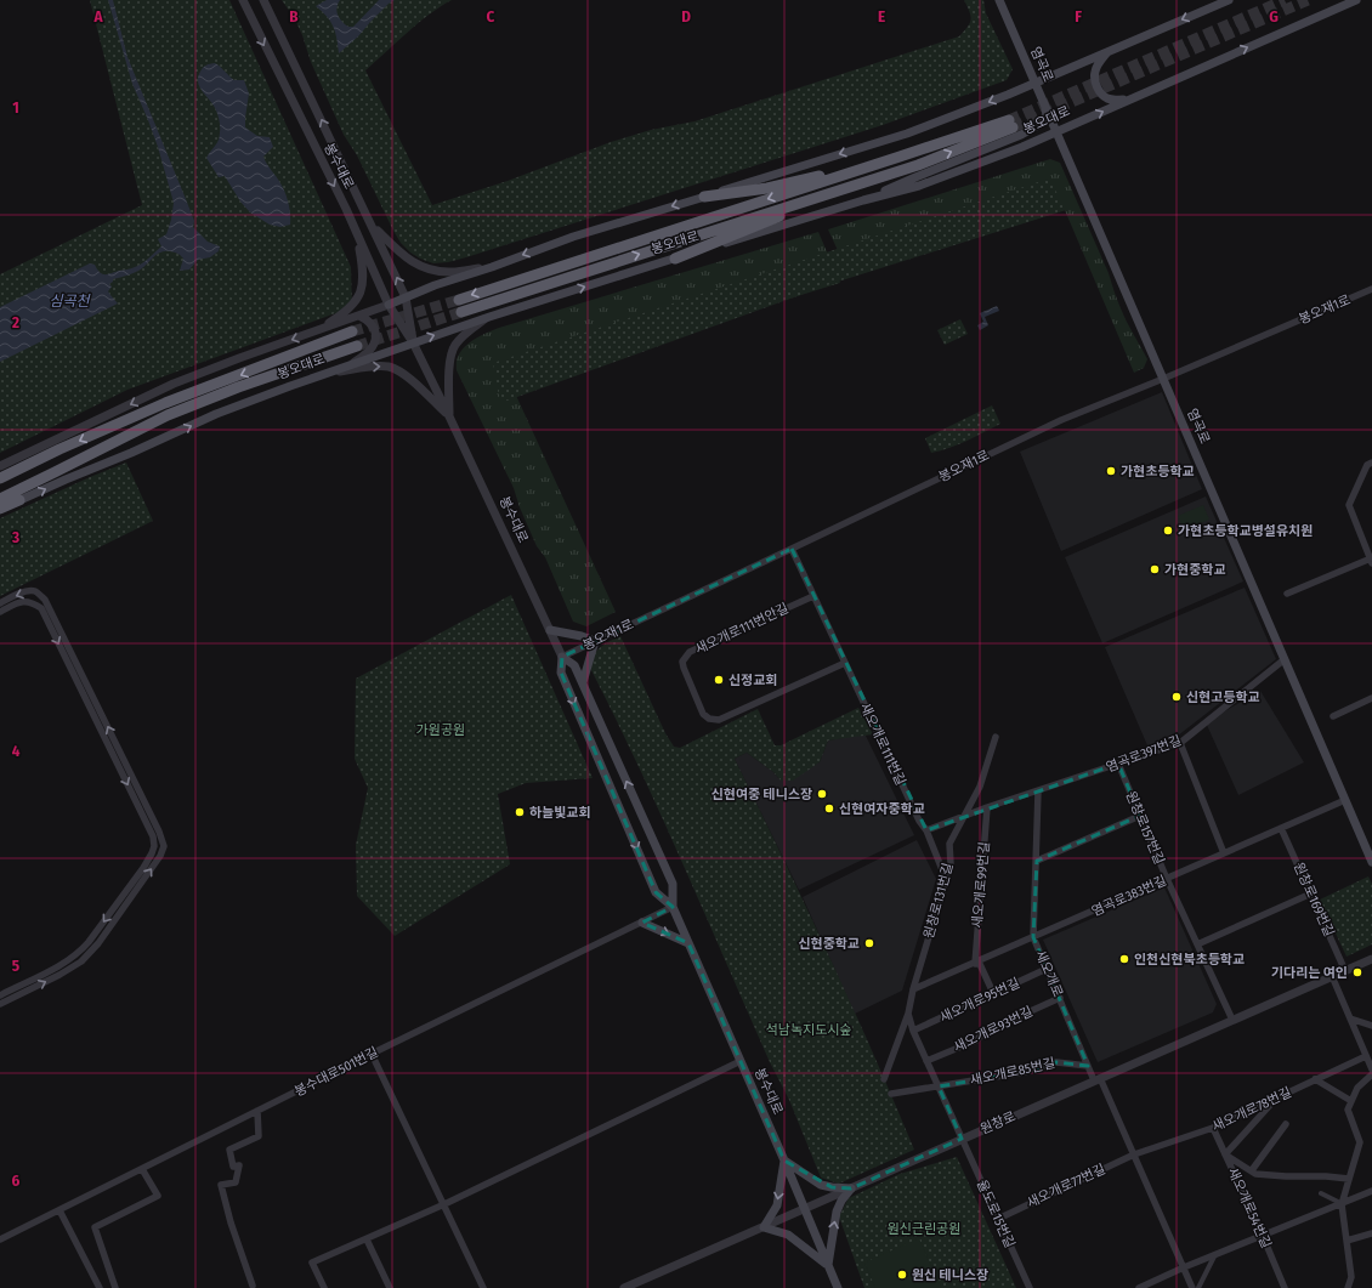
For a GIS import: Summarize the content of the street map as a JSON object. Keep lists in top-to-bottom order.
{
  "streets": {
    "highway": ["봉오대로"],
    "main road": ["염곡로", "봉수대로"],
    "street": [
      "봉오재1로",
      "새오개로111번안길",
      "새오개로111번길",
      "염곡로397번길",
      "원창로157번길",
      "새오개로99번길",
      "염곡로383번길",
      "원창로169번길",
      "원창로131번길",
      "새오개로",
      "새오개로95번길",
      "새오개로93번길",
      "봉수대로501번길",
      "새오개로85번길",
      "새오개로78번길",
      "원창로",
      "새오개로77번길",
      "새오개로54번길",
      "율도로15번길"
    ]
  },
  "crossings": [
    ["염곡로", "봉오대로"],
    ["염곡로", "봉오재1로"],
    ["염곡로", "염곡로397번길"],
    ["염곡로", "염곡로383번길"],
    ["봉오대로", "봉수대로"],
    ["봉수대로", "봉오재1로"],
    ["봉수대로", "봉수대로501번길"],
    ["봉수대로", "원창로"],
    ["봉오재1로", "새오개로111번길"],
    ["새오개로111번안길", "새오개로111번길"],
    ["새오개로111번길", "원창로131번길"],
    ["염곡로397번길", "원창로157번길"],
    ["염곡로397번길", "새오개로"],
    ["원창로157번길", "염곡로383번길"],
    ["원창로157번길", "원창로"],
    ["염곡로383번길", "원창로169번길"],
    ["염곡로383번길", "새오개로"],
    ["원창로169번길", "원창로"],
    ["원창로131번길", "새오개로95번길"],
    ["원창로131번길", "새오개로93번길"],
    ["원창로131번길", "새오개로85번길"],
    ["원창로131번길", "원창로"],
    ["원창로131번길", "율도로15번길"],
    ["새오개로", "새오개로95번길"],
    ["새오개로", "새오개로93번길"],
    ["새오개로", "새오개로85번길"],
    ["새오개로", "새오개로78번길"],
    ["새오개로", "원창로"],
    ["새오개로", "새오개로77번길"],
    ["새오개로78번길", "새오개로77번길"],
    ["새오개로78번길", "새오개로54번길"],
    ["원창로", "율도로15번길"],
    ["새오개로77번길", "율도로15번길"]
  ],
  "water": ["심곡천"],
  "parks": ["가원공원", "석남녹지도시숲", "원신근린공원"],
  "places": [
    "가현초등학교",
    "가현초등학교병설유치원",
    "가현중학교",
    "신정교회",
    "신현고등학교",
    "신현여중 테니스장",
    "신현여자중학교",
    "하늘빛교회",
    "신현중학교",
    "인천신현북초등학교",
    "기다리는 여인",
    "원신 테니스장"
  ],
  "grid": {
    "columns": [
      "A",
      "B",
      "C",
      "D",
      "E",
      "F",
      "G"
    ],
    "rows": [
      "1",
      "2",
      "3",
      "4",
      "5",
      "6"
    ]
  }
}
